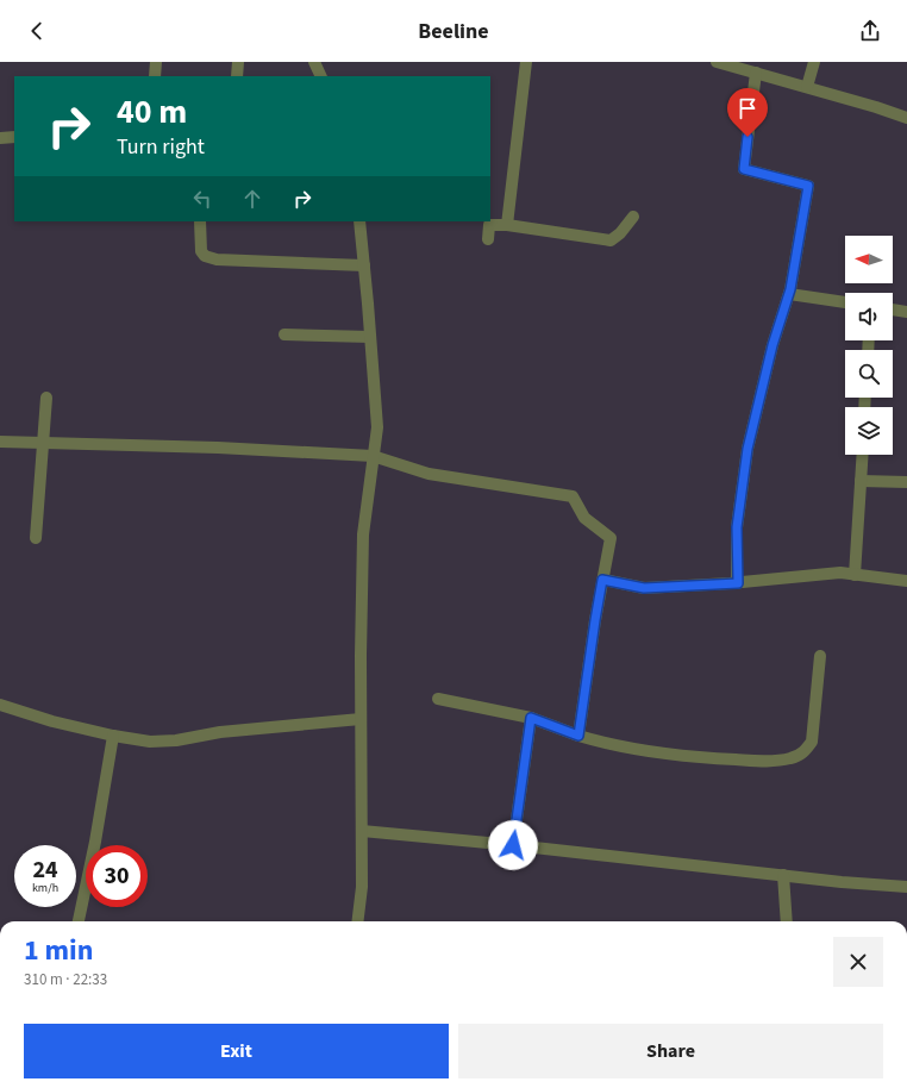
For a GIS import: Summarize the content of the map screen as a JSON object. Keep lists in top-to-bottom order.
{
  "north": "left",
  "page": {
    "header": "Beeline",
    "turn": ["40 m", "Turn right"],
    "speed": "24 km/h",
    "limit": "30",
    "heading": ["1 min", "310 m · 22:33"],
    "buttons": ["Exit", "Share"]
  }
}
